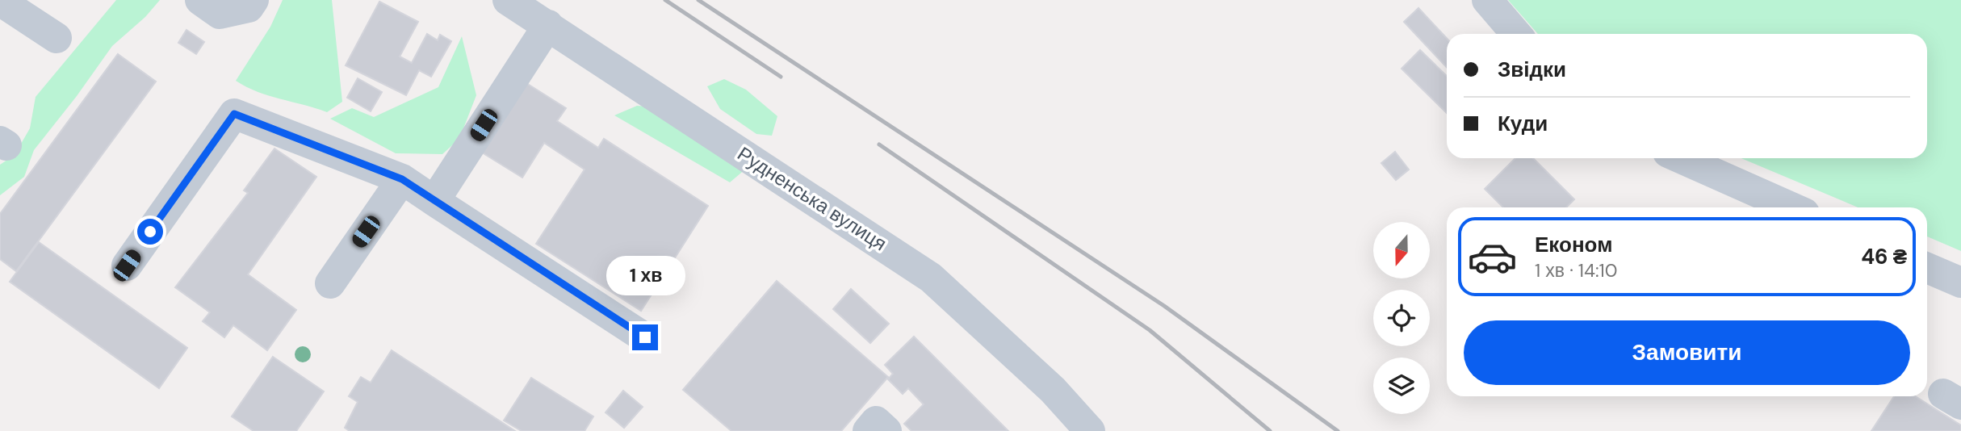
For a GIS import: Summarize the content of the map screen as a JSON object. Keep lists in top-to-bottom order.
{
  "streets": {
    "street": ["Рудненська вулиця"]
  },
  "north": "bottom",
  "page": {
    "banner": ["Звідки", "Куди"],
    "list": [
      {
        "name": "Економ",
        "note": "1 хв · 14:10",
        "value": "46 ₴"
      }
    ],
    "bubble": "1 хв",
    "buttons": "Замовити"
  }
}
